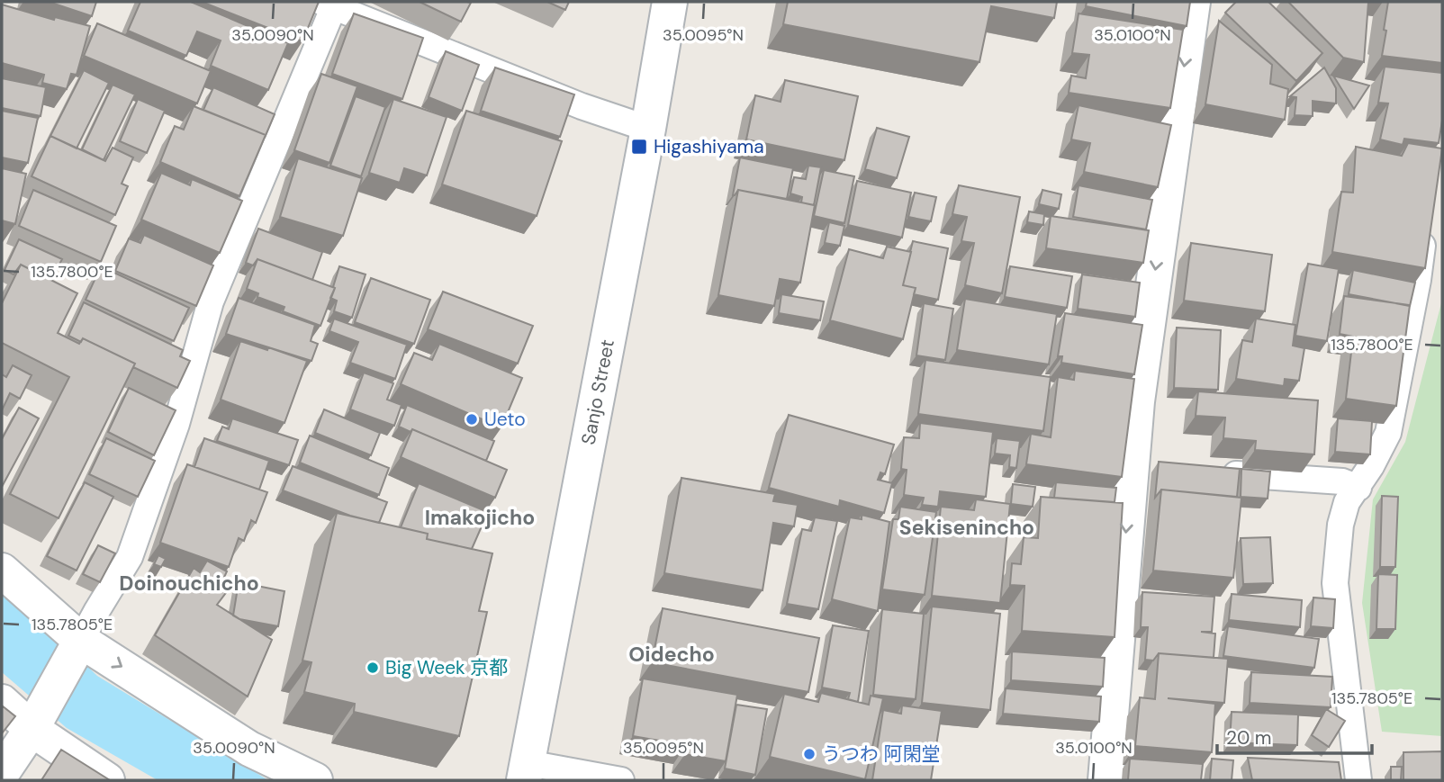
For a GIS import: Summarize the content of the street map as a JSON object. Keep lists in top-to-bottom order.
{
  "streets": {
    "street": ["Sanjo Street"]
  },
  "districts": [
    "Imakojicho",
    "Sekisenincho",
    "Doinouchicho",
    "Oidecho"
  ],
  "places": {
    "transit": ["Higashiyama"],
    "other": ["Ueto", "Big Week 京都", "うつわ 阿閑堂"]
  },
  "scale_bar": "20 m",
  "coordinates": [
    "35.0090°N",
    "35.0095°N",
    "35.0100°N",
    "135.7800°E",
    "135.7805°E"
  ]
}
